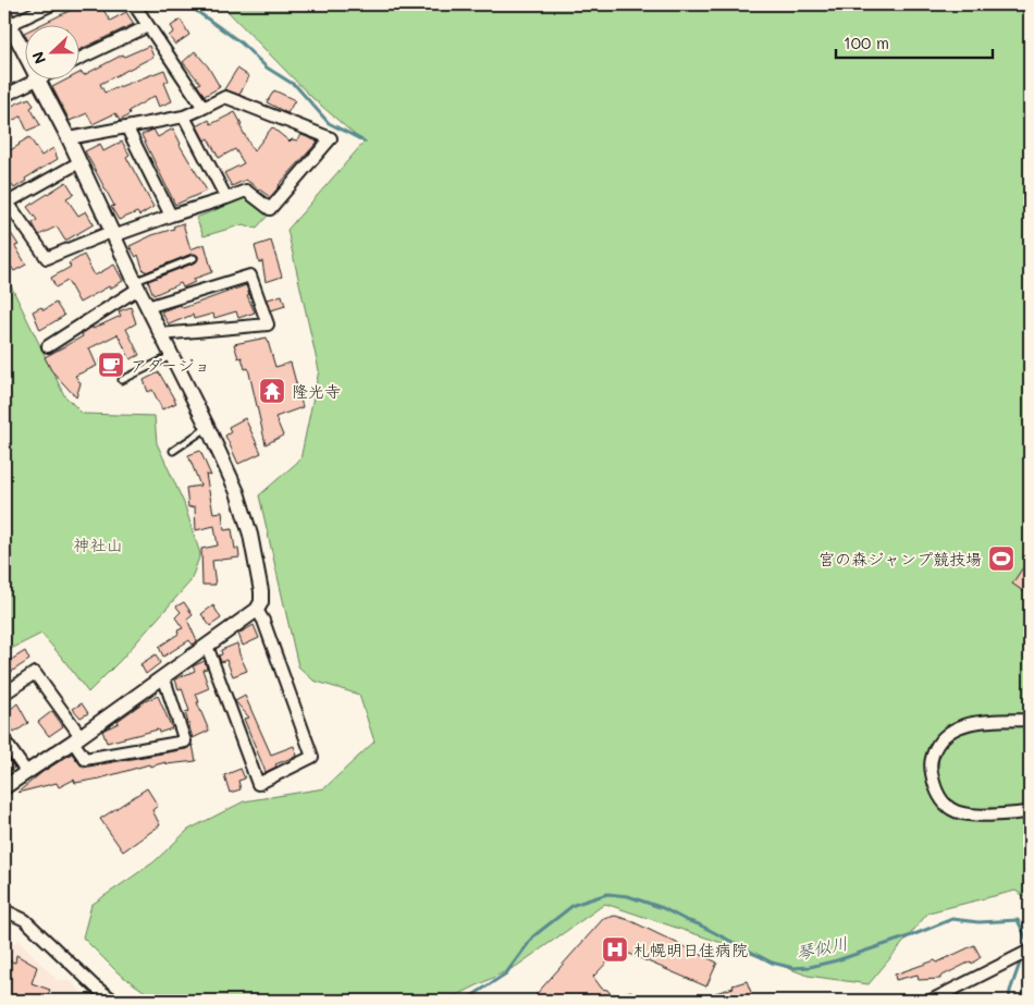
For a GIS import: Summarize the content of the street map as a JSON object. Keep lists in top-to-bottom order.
{
  "water": ["琴似川"],
  "parks": ["神社山"],
  "places": {
    "cafe": ["アダージョ"],
    "temple": ["隆光寺"],
    "sports": ["宮の森ジャンプ競技場"],
    "hospital": ["札幌明日佳病院"]
  },
  "scale_bar": "100 m",
  "north": "left"
}
